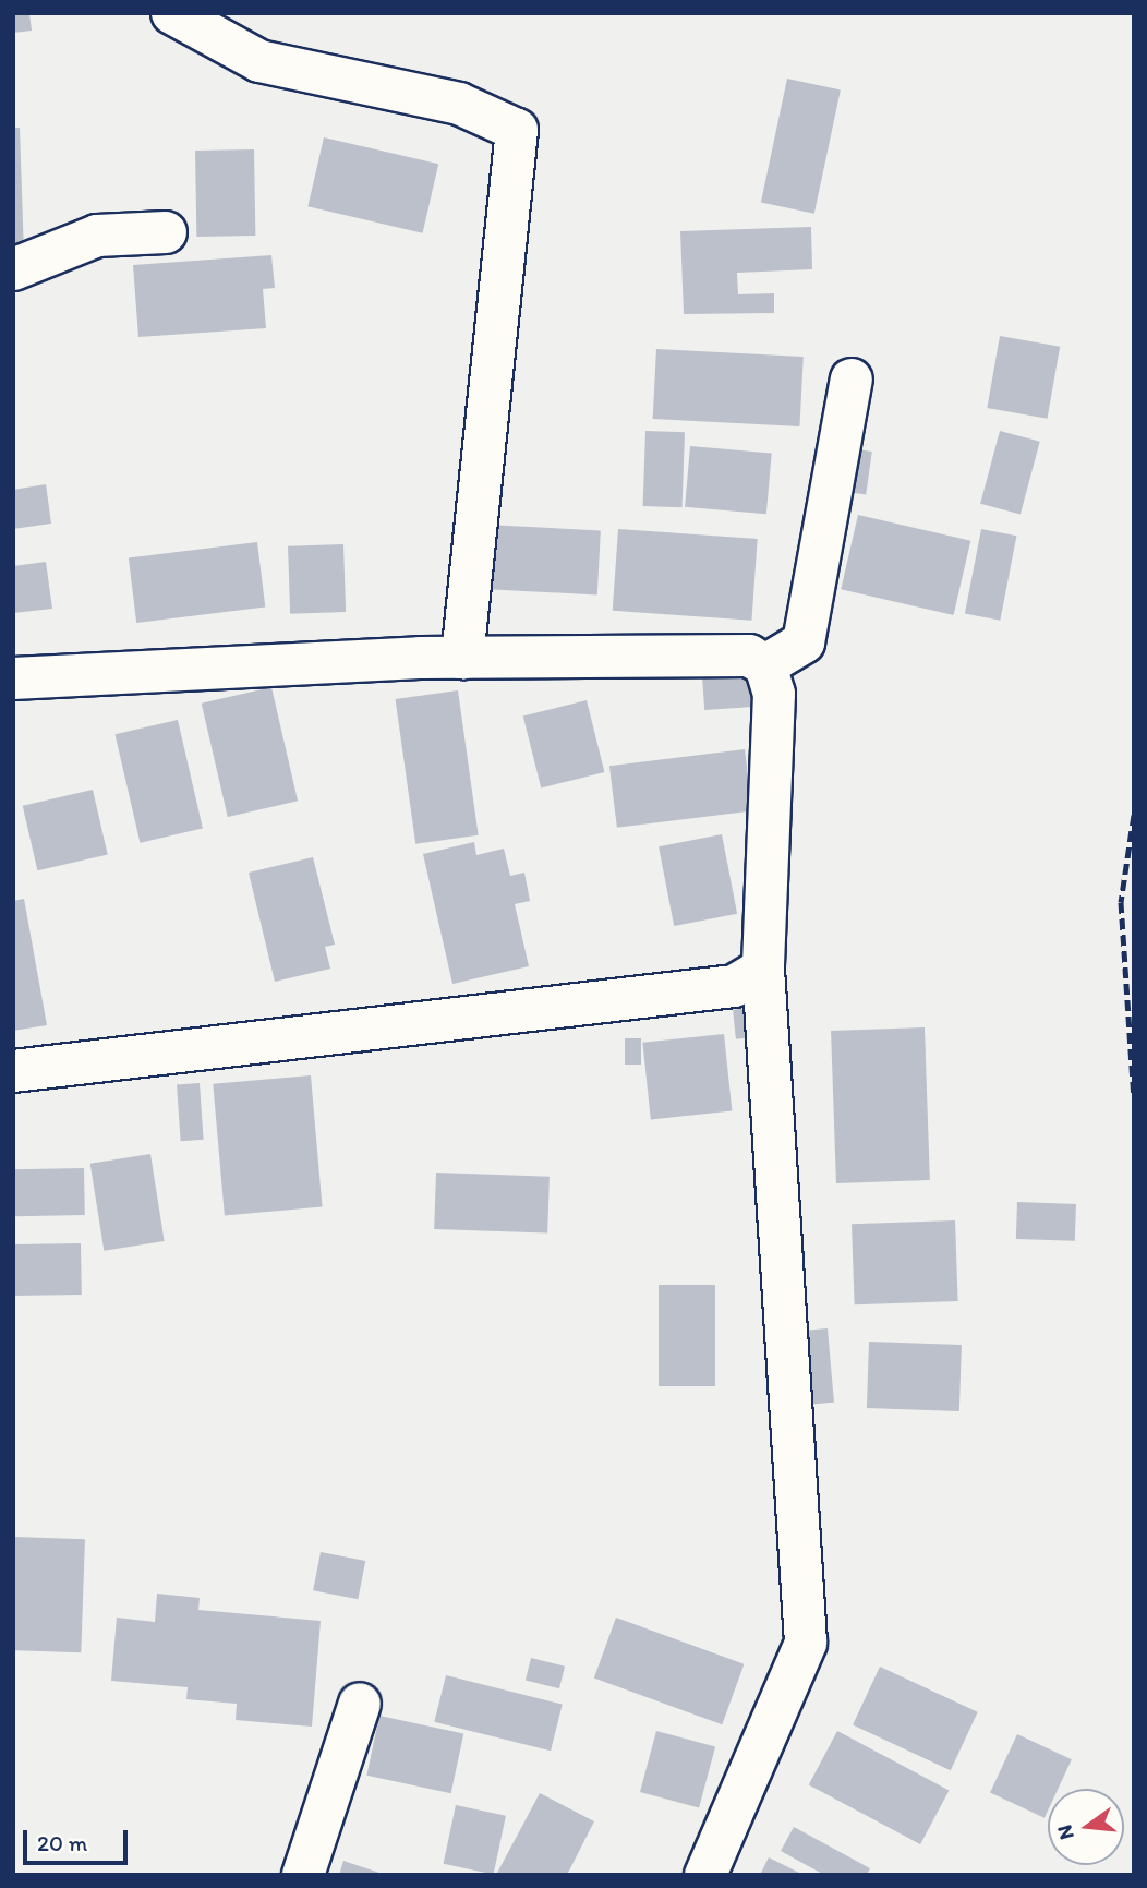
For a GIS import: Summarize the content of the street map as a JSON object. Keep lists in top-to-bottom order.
{
  "scale_bar": "20 m",
  "north": "left"
}
